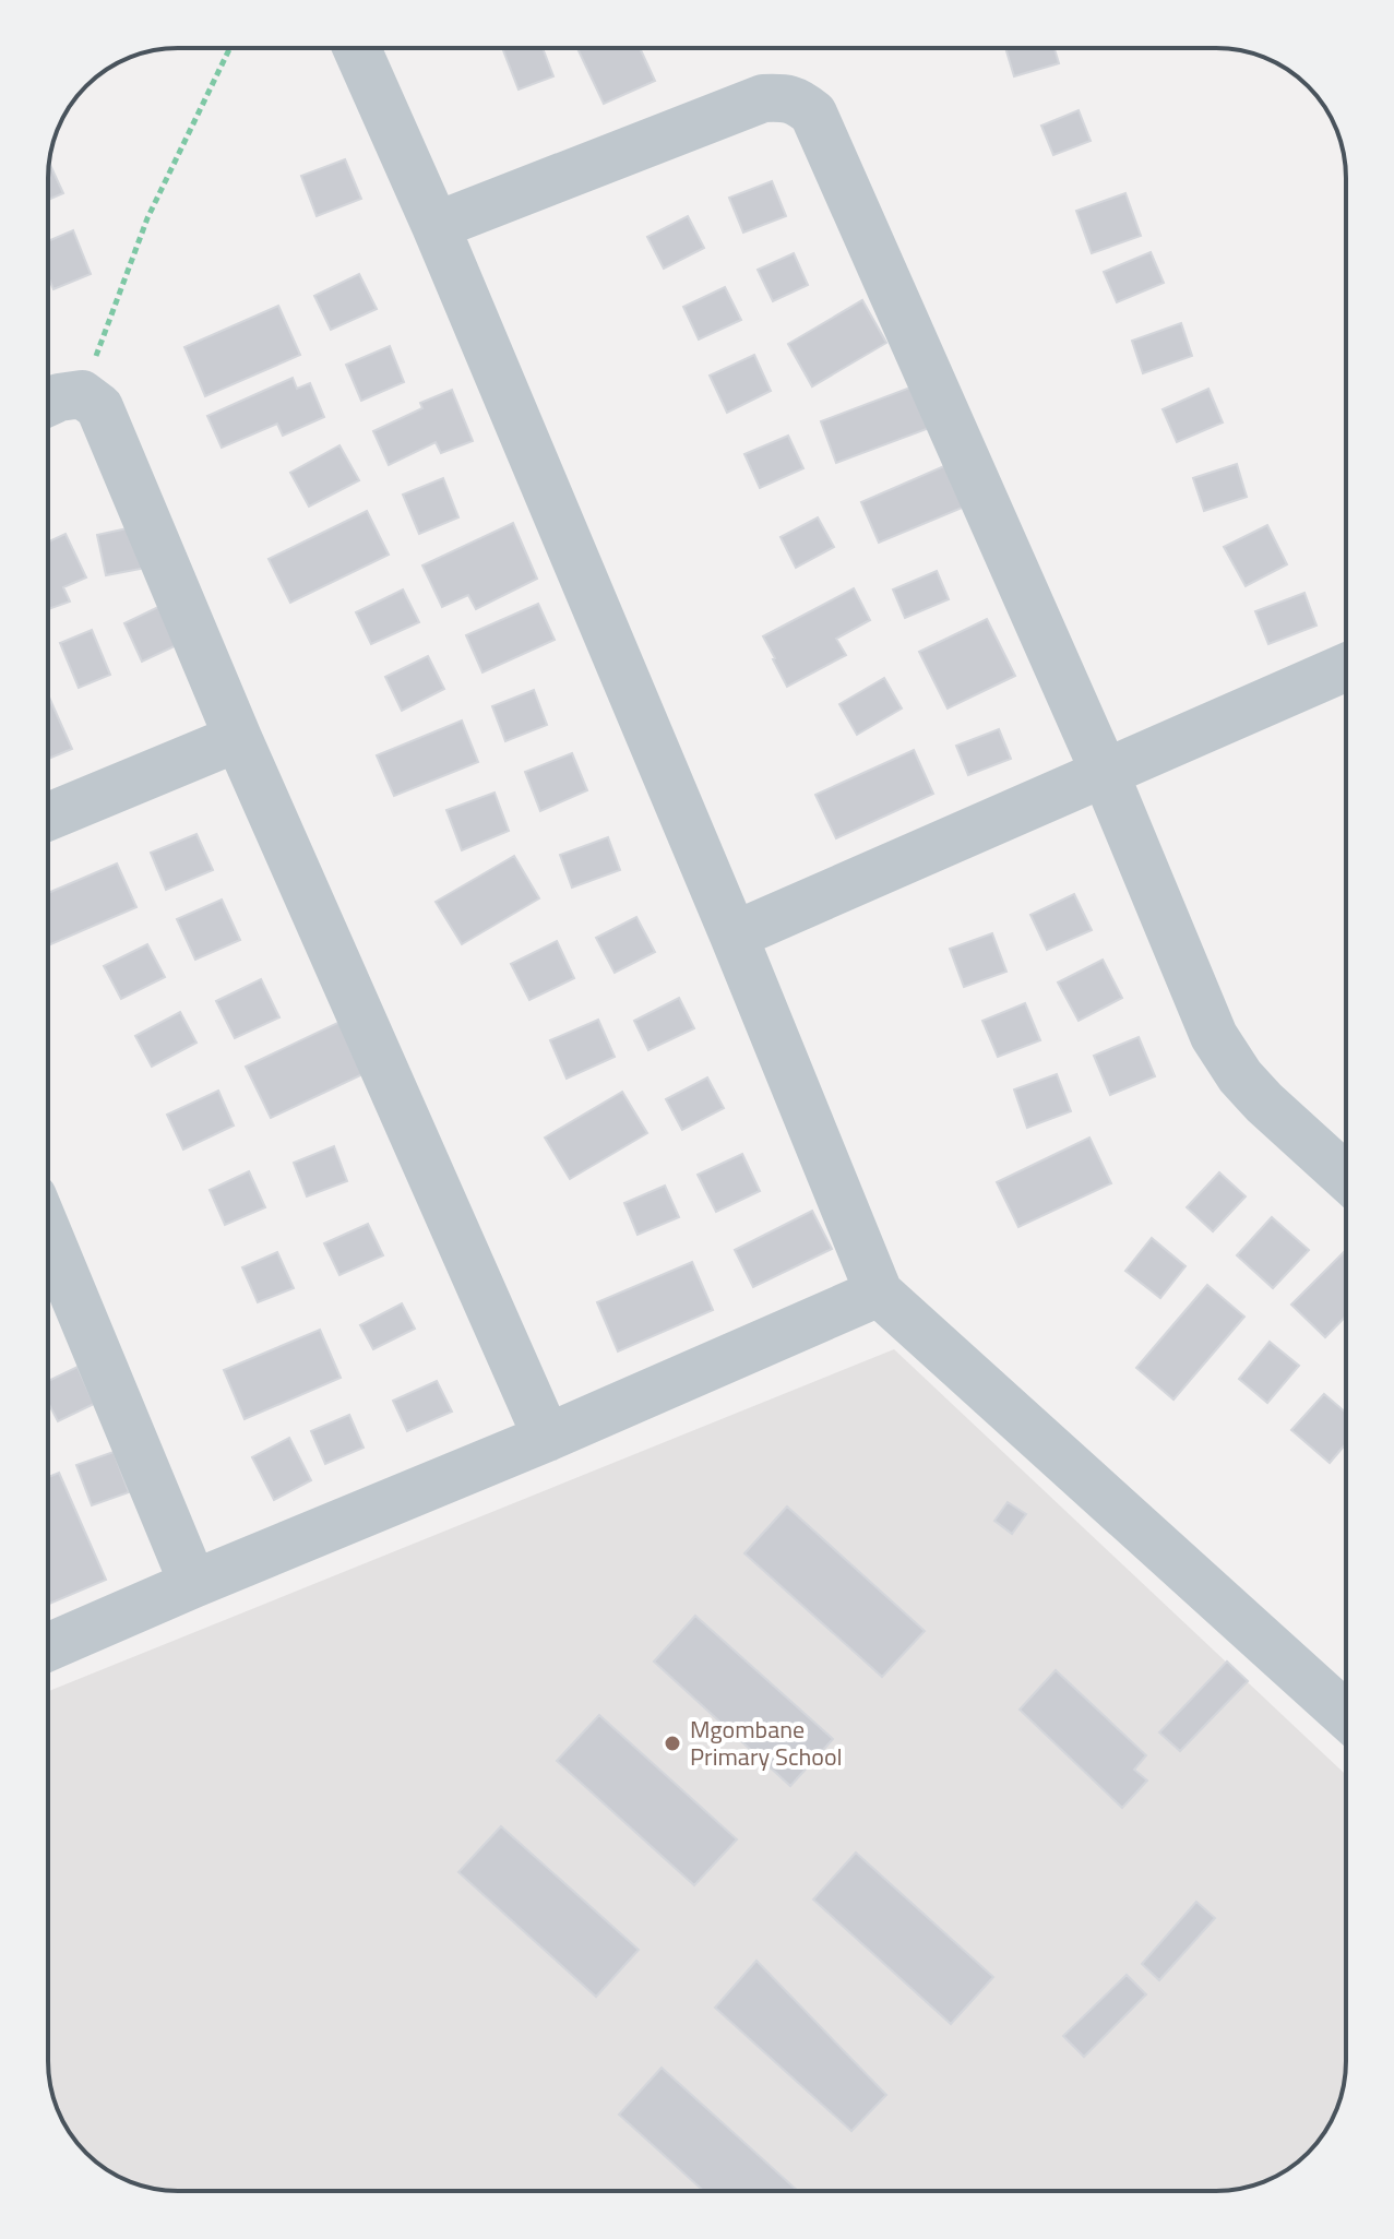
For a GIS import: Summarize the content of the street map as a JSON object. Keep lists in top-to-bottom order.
{
  "places": ["Mgombane Primary School"]
}
